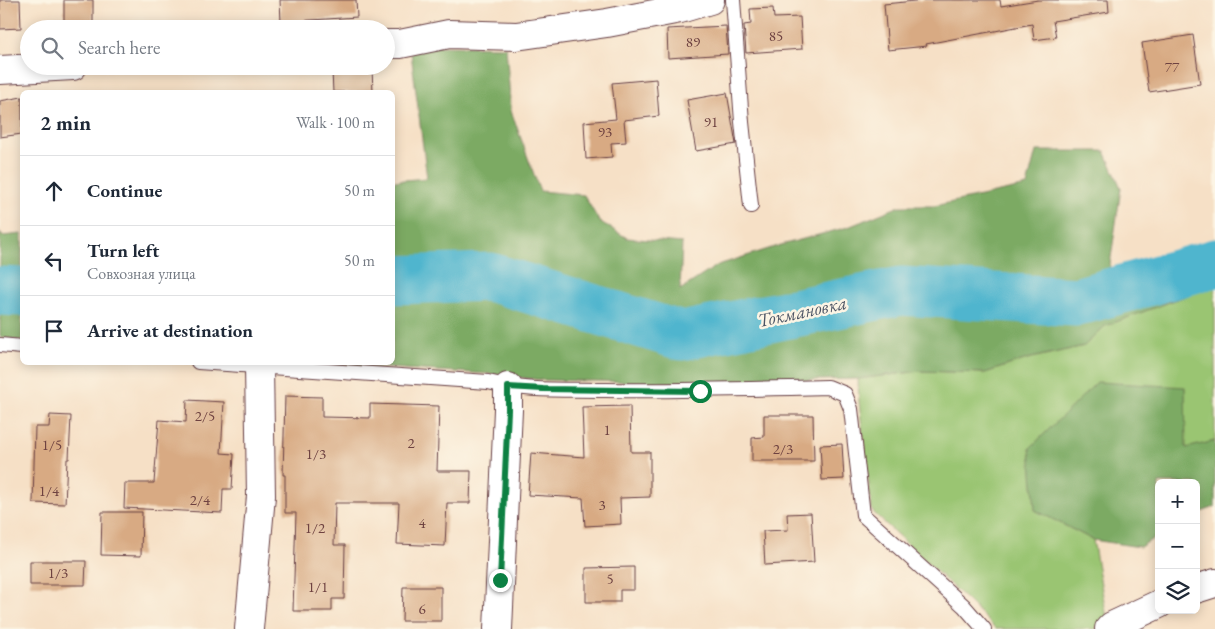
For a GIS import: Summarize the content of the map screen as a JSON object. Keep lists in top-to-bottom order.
{
  "water": ["Токмановка"],
  "house_numbers": [
    "85",
    "89",
    "77",
    "91",
    "93",
    "2/5",
    "1",
    "2",
    "1/5",
    "2/3",
    "1/3",
    "1/4",
    "2/4",
    "3",
    "4",
    "1/2",
    "1/3",
    "5",
    "1/1",
    "6"
  ],
  "page": {
    "search": "Search here",
    "heading": ["2 min", "Walk · 100 m"],
    "list": [
      ["Continue", "50 m"],
      ["Turn left", "Совхозная улица", "50 m"],
      "Arrive at destination"
    ],
    "map_buttons": ["+", "−"]
  }
}
